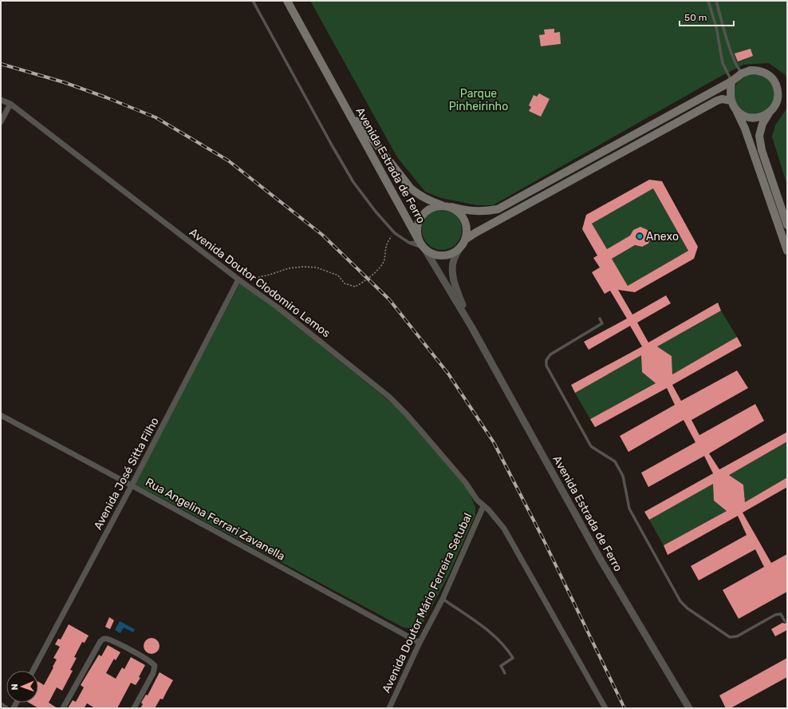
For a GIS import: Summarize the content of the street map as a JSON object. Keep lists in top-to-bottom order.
{
  "streets": {
    "main road": ["Avenida Estrada de Ferro"],
    "street": [
      "Avenida Doutor Clodomiro Lemos",
      "Avenida José Sitta Filho",
      "Rua Angelina Ferrari Zavanella",
      "Avenida Doutor Mário Ferreira Setubal"
    ]
  },
  "crossings": [
    ["Avenida Doutor Clodomiro Lemos", "Avenida José Sitta Filho"],
    ["Avenida Doutor Clodomiro Lemos", "Avenida Doutor Mário Ferreira Setubal"],
    ["Avenida José Sitta Filho", "Rua Angelina Ferrari Zavanella"],
    ["Rua Angelina Ferrari Zavanella", "Avenida Doutor Mário Ferreira Setubal"]
  ],
  "parks": ["Parque Pinheirinho"],
  "places": ["Anexo"],
  "scale_bar": "50 m",
  "north": "left"
}
